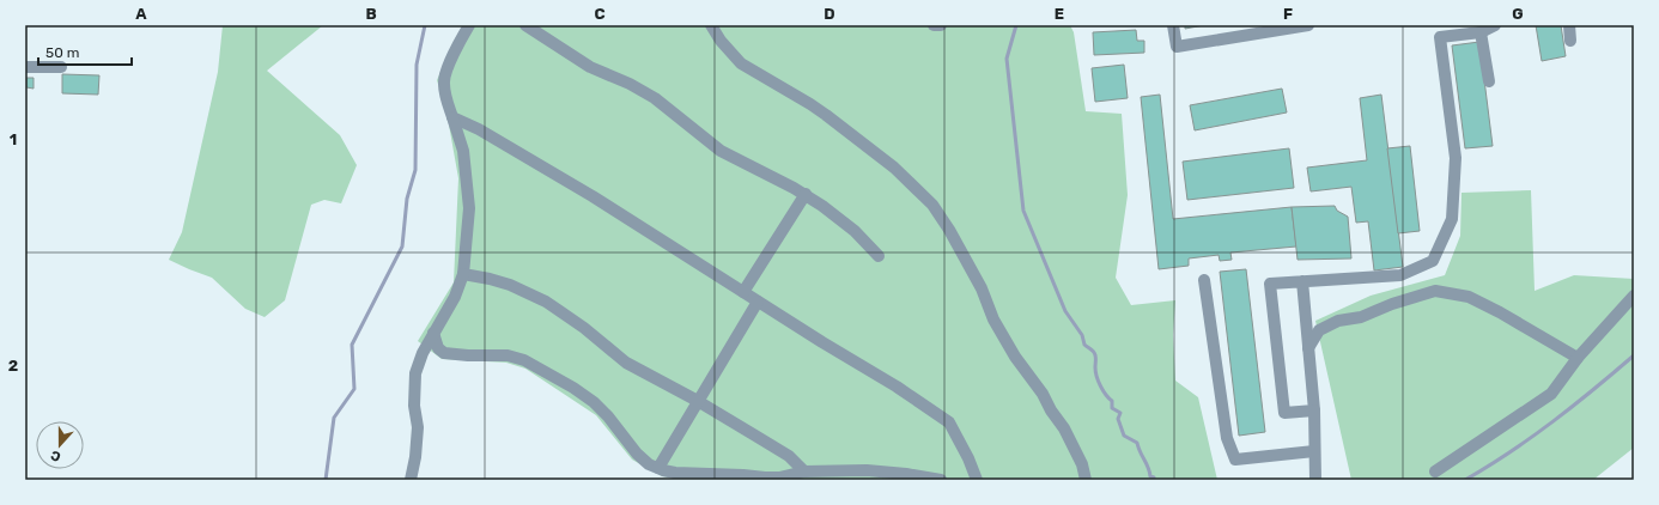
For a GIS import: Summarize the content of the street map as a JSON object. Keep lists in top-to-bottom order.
{
  "scale_bar": "50 m",
  "north": "bottom",
  "grid": {
    "columns": [
      "A",
      "B",
      "C",
      "D",
      "E",
      "F",
      "G"
    ],
    "rows": ["1", "2"]
  }
}
